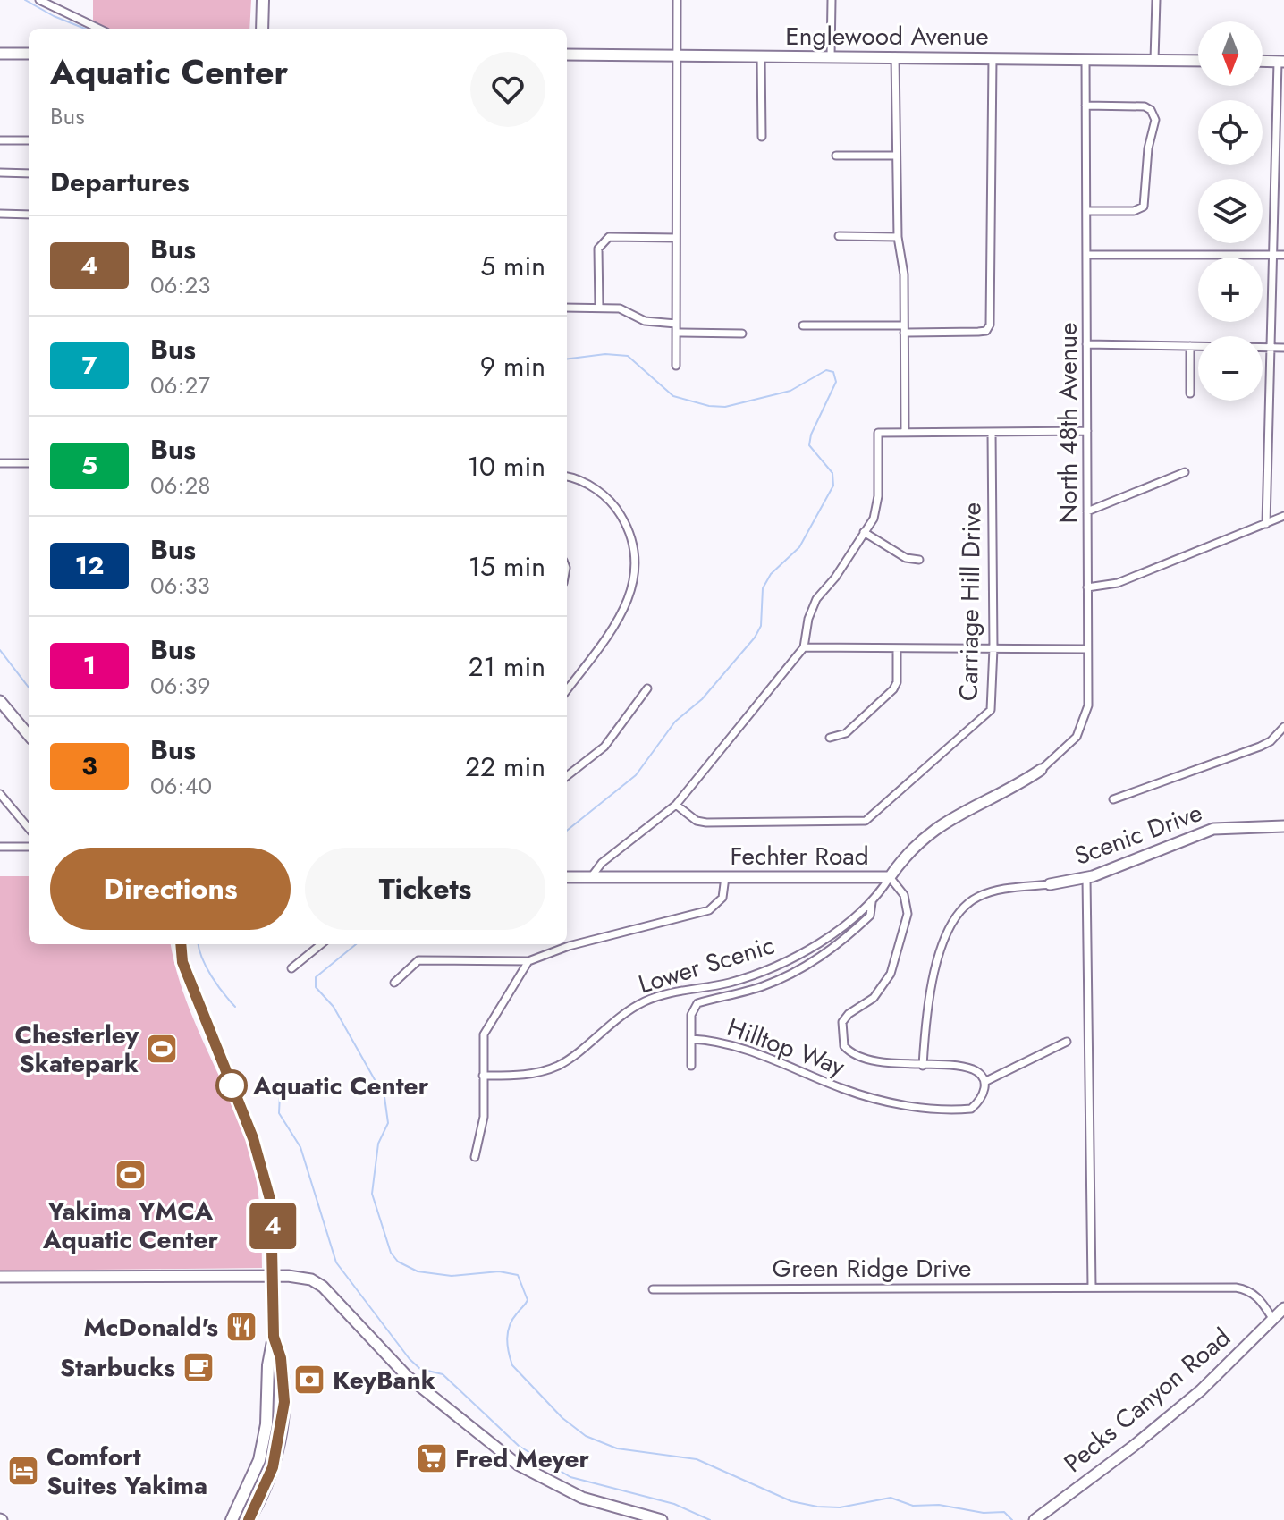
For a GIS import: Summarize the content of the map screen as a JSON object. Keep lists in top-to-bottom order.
{
  "streets": {
    "street": [
      "Englewood Avenue",
      "North 48th Avenue",
      "Carriage Hill Drive",
      "Scenic Drive",
      "Fechter Road",
      "Lower Scenic",
      "Hilltop Way",
      "Green Ridge Drive",
      "Pecks Canyon Road"
    ]
  },
  "crossings": [
    ["Englewood Avenue", "North 48th Avenue"],
    ["North 48th Avenue", "Fechter Road"],
    ["Fechter Road", "Lower Scenic"],
    ["Lower Scenic", "Hilltop Way"],
    ["Green Ridge Drive", "Pecks Canyon Road"]
  ],
  "places": {
    "sports": ["Chesterley Skatepark", "Yakima YMCA Aquatic Center"],
    "other": ["Aquatic Center"],
    "restaurant": ["McDonald's"],
    "cafe": ["Starbucks"],
    "bank": ["KeyBank"],
    "supermarket": ["Fred Meyer"],
    "hotel": ["Comfort Suites Yakima"]
  },
  "lines": ["bus line 4"],
  "north": "bottom",
  "page": {
    "on_map": "4",
    "map_buttons": ["+", "−"],
    "heading": [
      ["Aquatic Center", "Bus"],
      "Departures"
    ],
    "list": [
      {
        "mark": "4",
        "name": "Bus",
        "note": "06:23",
        "value": "5 min"
      },
      {
        "mark": "7",
        "name": "Bus",
        "note": "06:27",
        "value": "9 min"
      },
      {
        "mark": "5",
        "name": "Bus",
        "note": "06:28",
        "value": "10 min"
      },
      {
        "mark": "12",
        "name": "Bus",
        "note": "06:33",
        "value": "15 min"
      },
      {
        "mark": "1",
        "name": "Bus",
        "note": "06:39",
        "value": "21 min"
      },
      {
        "mark": "3",
        "name": "Bus",
        "note": "06:40",
        "value": "22 min"
      }
    ],
    "buttons": ["Directions", "Tickets"]
  }
}
